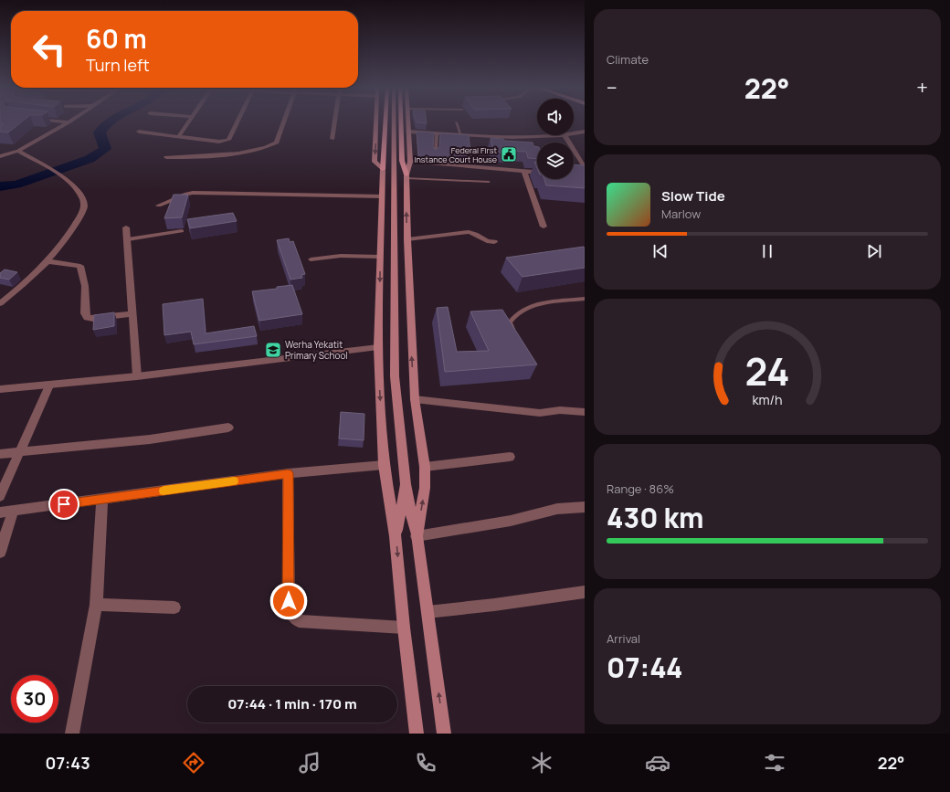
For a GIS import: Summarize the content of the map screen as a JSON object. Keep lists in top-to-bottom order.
{
  "places": {
    "public building": ["Federal First Instance Court House"],
    "school or university": ["Werha Yekatit Primary School"]
  },
  "page": {
    "tile": [
      "Climate",
      ["Range · 86%", "430 km"],
      ["Arrival", "07:44"]
    ],
    "turn": ["60 m", "Turn left"],
    "heat": ["−", "22°", "+"],
    "song": ["Slow Tide", "Marlow"],
    "limit": "30",
    "trip": "07:44 · 1 min · 170 m",
    "tabs": ["07:43", "22°"],
    "gauge": ["24", "km/h"]
  }
}
